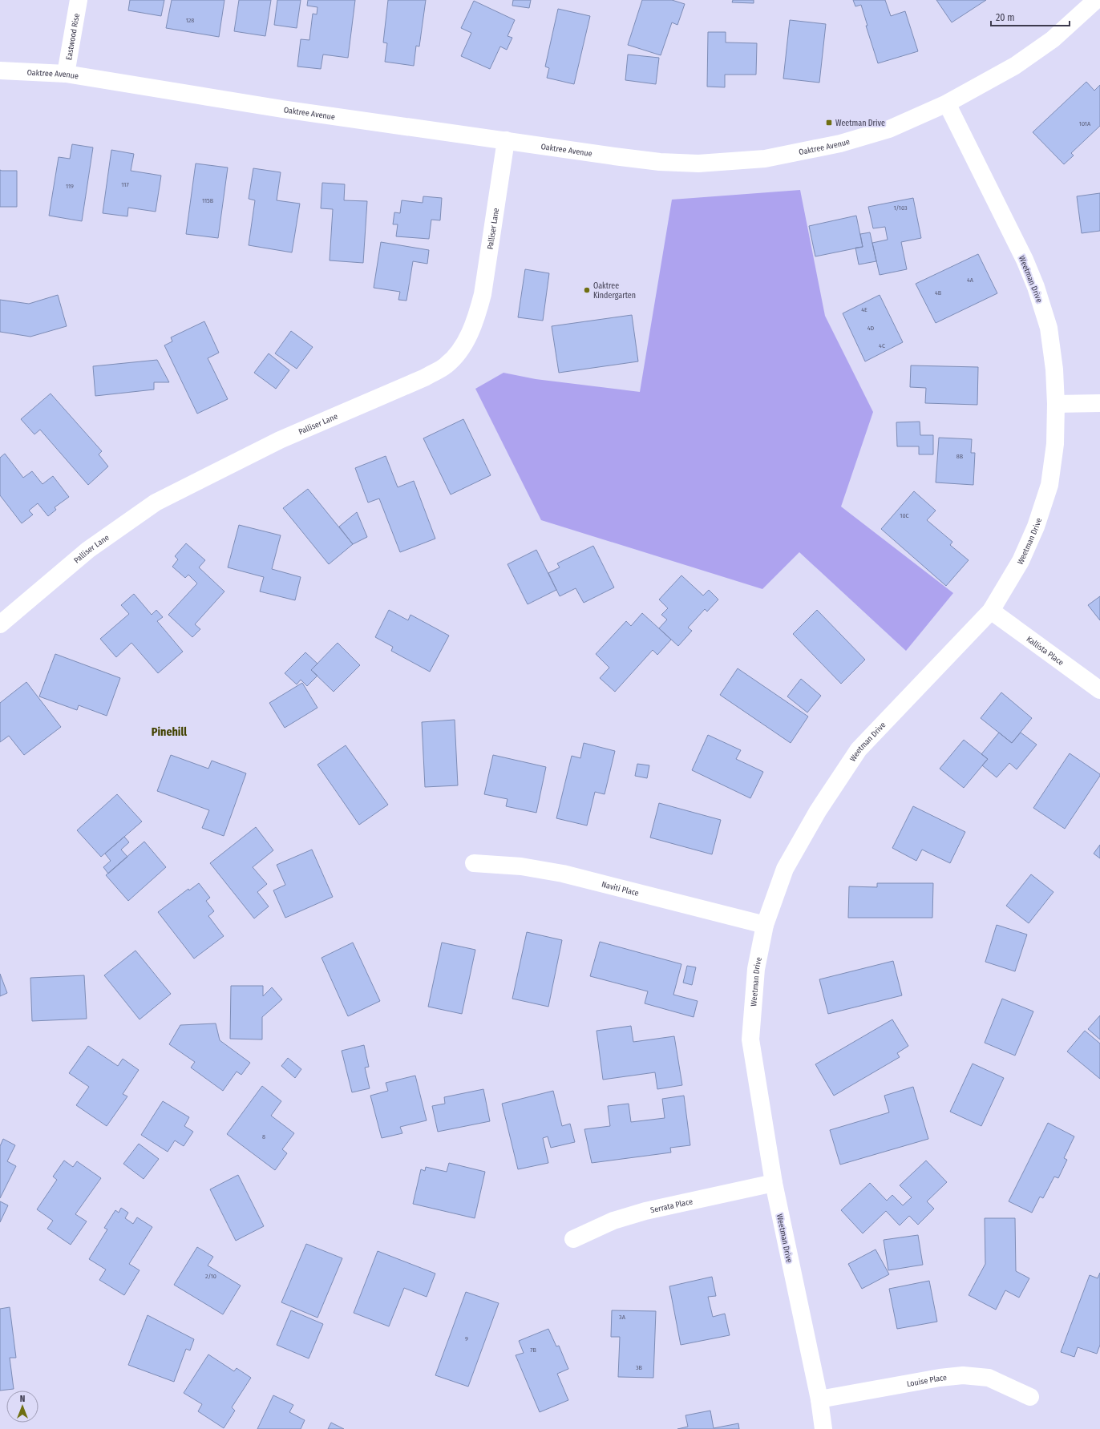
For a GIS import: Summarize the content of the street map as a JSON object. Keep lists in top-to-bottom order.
{
  "streets": {
    "street": [
      "Eastwood Rise",
      "Oaktree Avenue",
      "Palliser Lane",
      "Weetman Drive",
      "Kallista Place",
      "Naviti Place",
      "Serrata Place",
      "Louise Place"
    ]
  },
  "crossings": [
    ["Eastwood Rise", "Oaktree Avenue"],
    ["Oaktree Avenue", "Palliser Lane"],
    ["Oaktree Avenue", "Weetman Drive"],
    ["Weetman Drive", "Kallista Place"],
    ["Weetman Drive", "Naviti Place"],
    ["Weetman Drive", "Serrata Place"],
    ["Weetman Drive", "Louise Place"]
  ],
  "districts": ["Pinehill"],
  "places": {
    "transit": ["Weetman Drive"],
    "other": ["Oaktree Kindergarten"]
  },
  "house_numbers": [
    "128",
    "101A",
    "117",
    "119",
    "115B",
    "1/103",
    "4A",
    "4B",
    "4E",
    "4D",
    "4C",
    "8B",
    "10C",
    "8",
    "2/10",
    "3A",
    "9",
    "7B",
    "3B"
  ],
  "scale_bar": "20 m",
  "north": "top"
}
